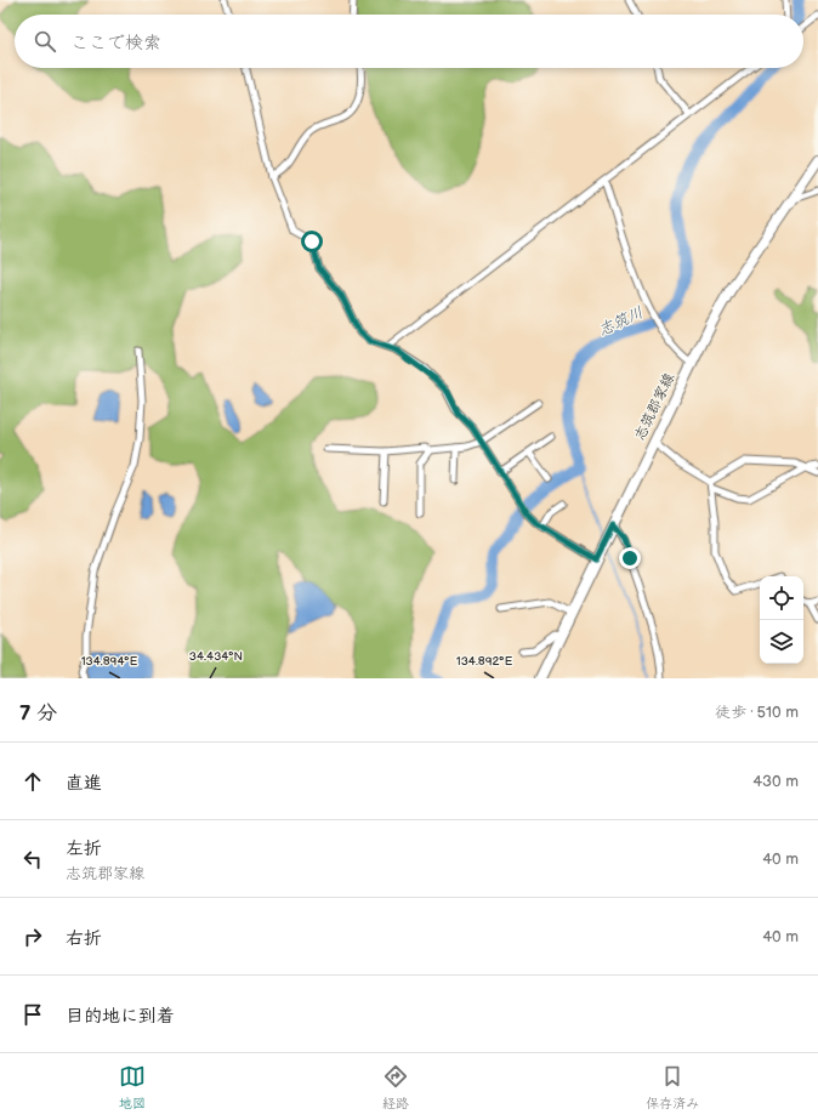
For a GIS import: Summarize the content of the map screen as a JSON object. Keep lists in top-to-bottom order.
{
  "streets": {
    "main road": ["志筑郡家線"]
  },
  "water": ["志筑川"],
  "page": {
    "search": "ここで検索",
    "heading": ["7 分", "徒歩 · 510 m"],
    "list": [
      ["直進", "430 m"],
      ["左折", "志筑郡家線", "40 m"],
      ["右折", "40 m"],
      "目的地に到着"
    ],
    "nav": ["地図", "経路", "保存済み"]
  },
  "coordinates": ["34.434°N", "134.894°E", "134.892°E"]
}
